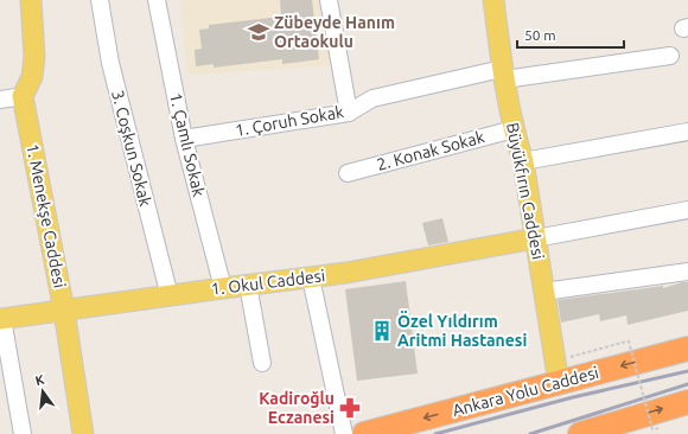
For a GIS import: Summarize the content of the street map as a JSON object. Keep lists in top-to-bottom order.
{
  "streets": {
    "highway": ["Ankara Yolu Caddesi"],
    "main road": ["Büyükfırın Caddesi", "1. Menekşe Caddesi", "1. Okul Caddesi"],
    "street": [
      "1. Çoruh Sokak",
      "1. Çamlı Sokak",
      "3. Coşkun Sokak",
      "2. Konak Sokak"
    ]
  },
  "crossings": [
    ["1. Çoruh Sokak", "1. Çamlı Sokak"],
    ["1. Çoruh Sokak", "Büyükfırın Caddesi"],
    ["1. Çamlı Sokak", "1. Okul Caddesi"],
    ["3. Coşkun Sokak", "1. Okul Caddesi"],
    ["2. Konak Sokak", "Büyükfırın Caddesi"],
    ["Büyükfırın Caddesi", "1. Okul Caddesi"],
    ["Büyükfırın Caddesi", "Ankara Yolu Caddesi"],
    ["1. Menekşe Caddesi", "1. Okul Caddesi"]
  ],
  "places": {
    "school or university": ["Zübeyde Hanım Ortaokulu"],
    "building": ["Özel Yıldırım Aritmi Hastanesi"],
    "pharmacy": ["Kadiroğlu Eczanesi"]
  },
  "scale_bar": "50 m",
  "north": "top"
}
